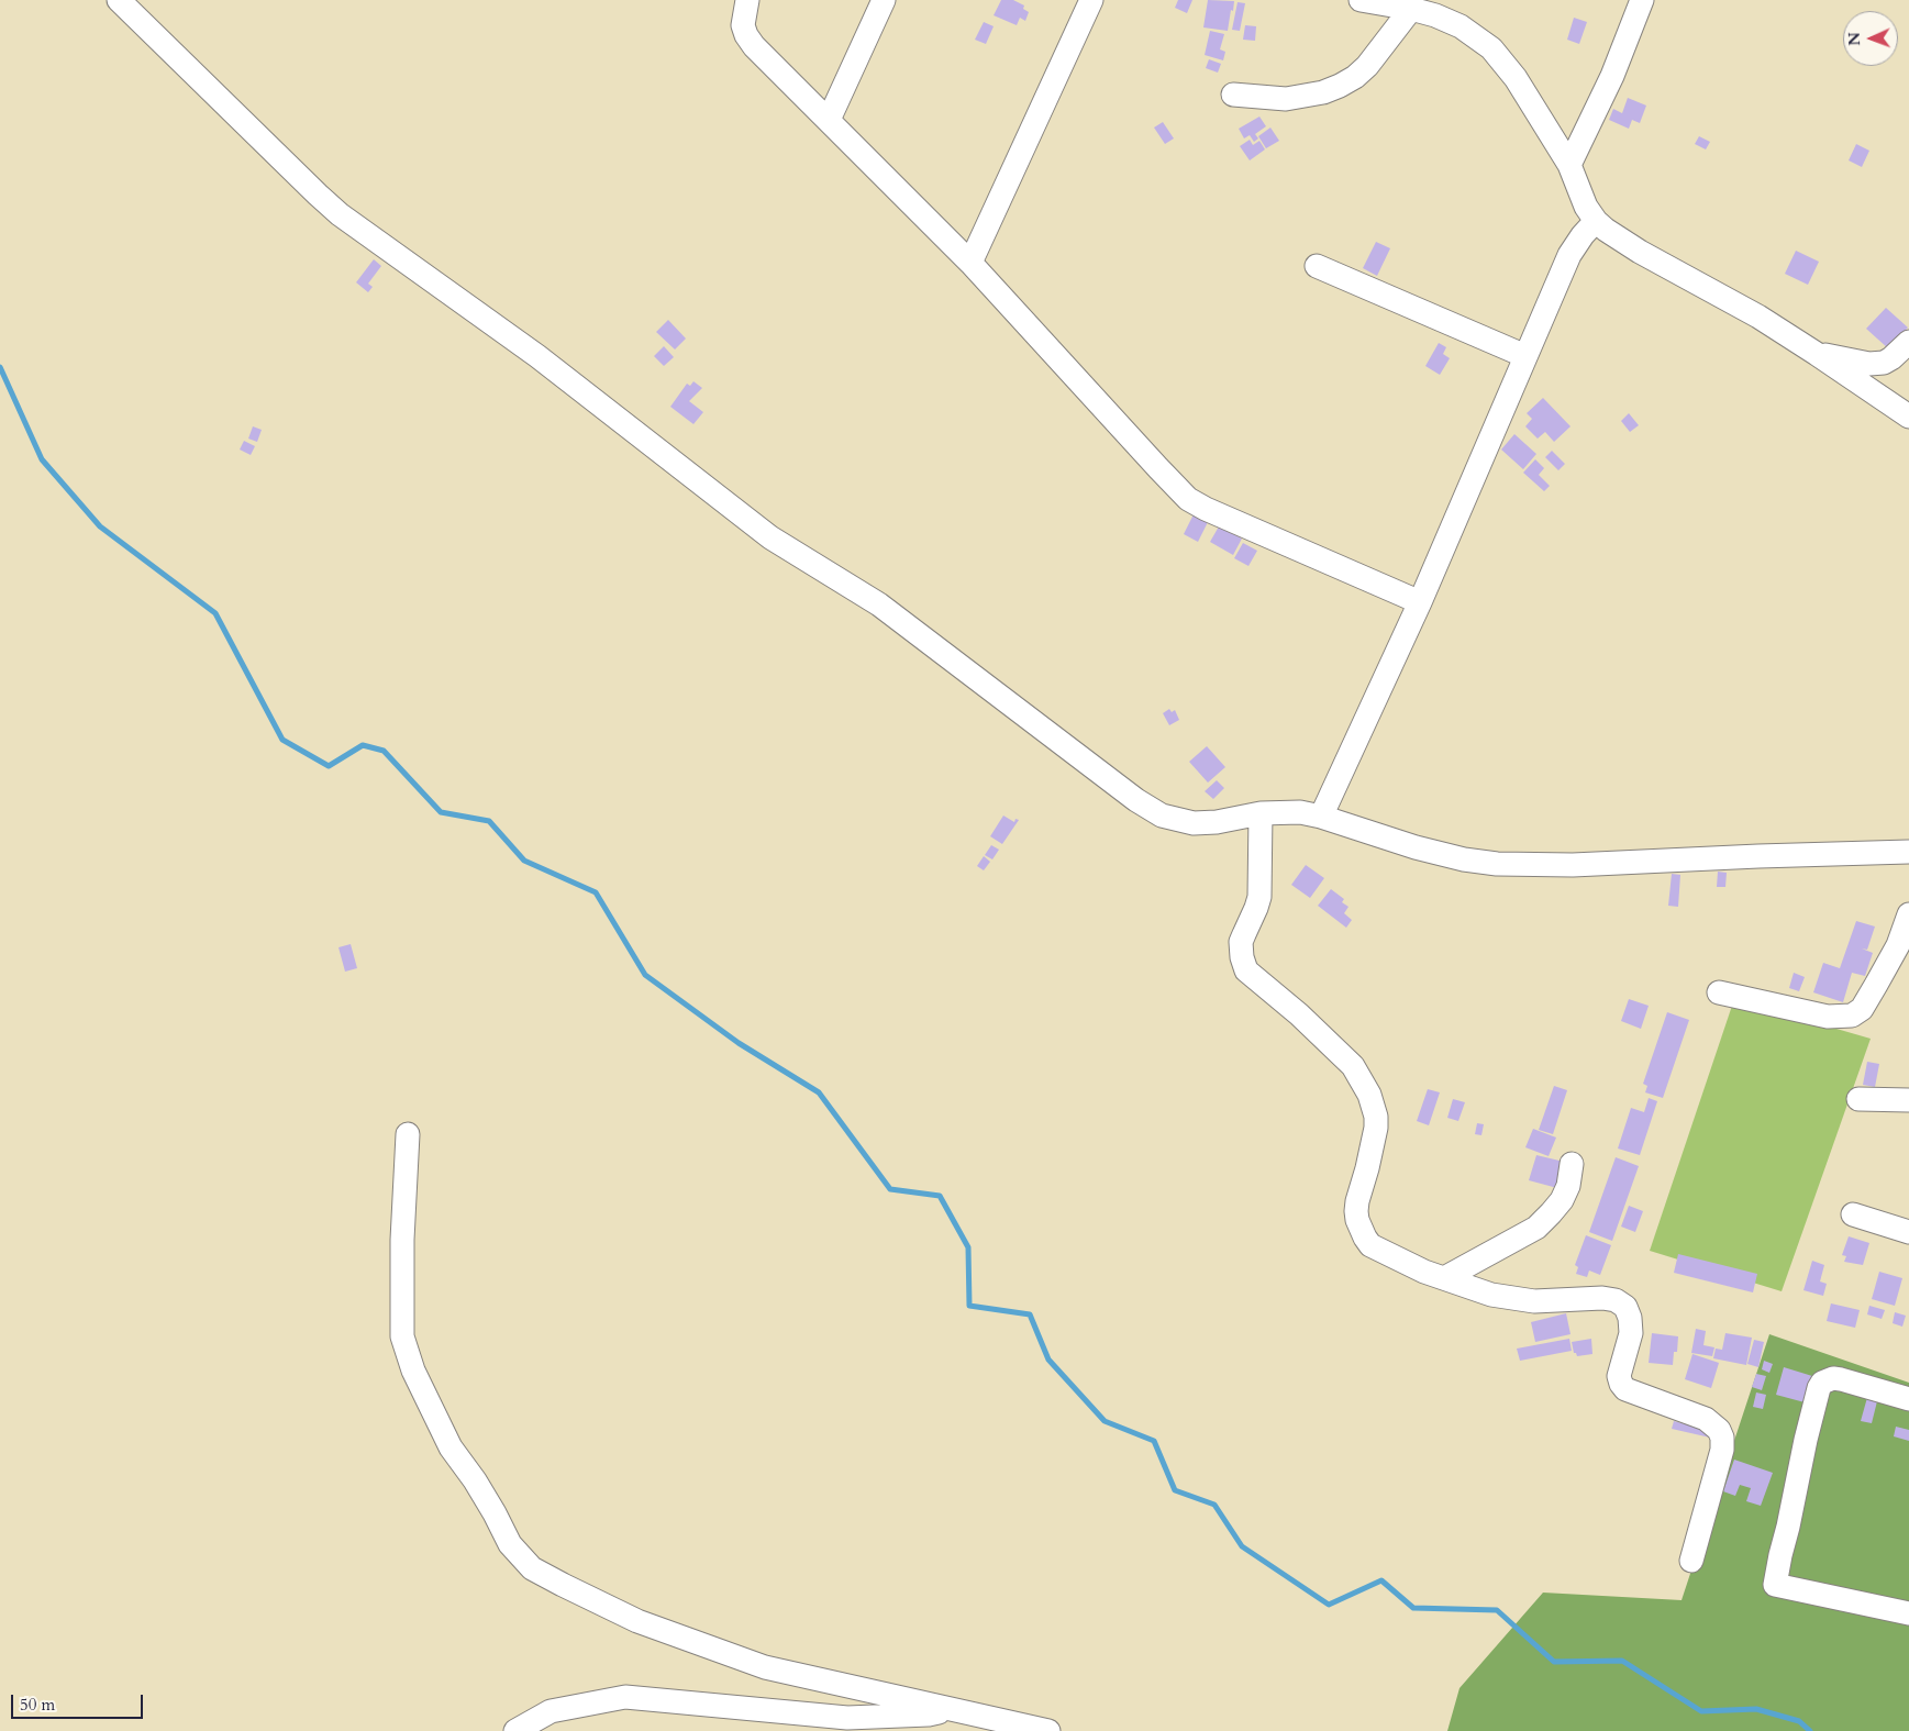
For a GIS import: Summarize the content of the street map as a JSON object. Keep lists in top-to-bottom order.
{
  "scale_bar": "50 m",
  "north": "left"
}
